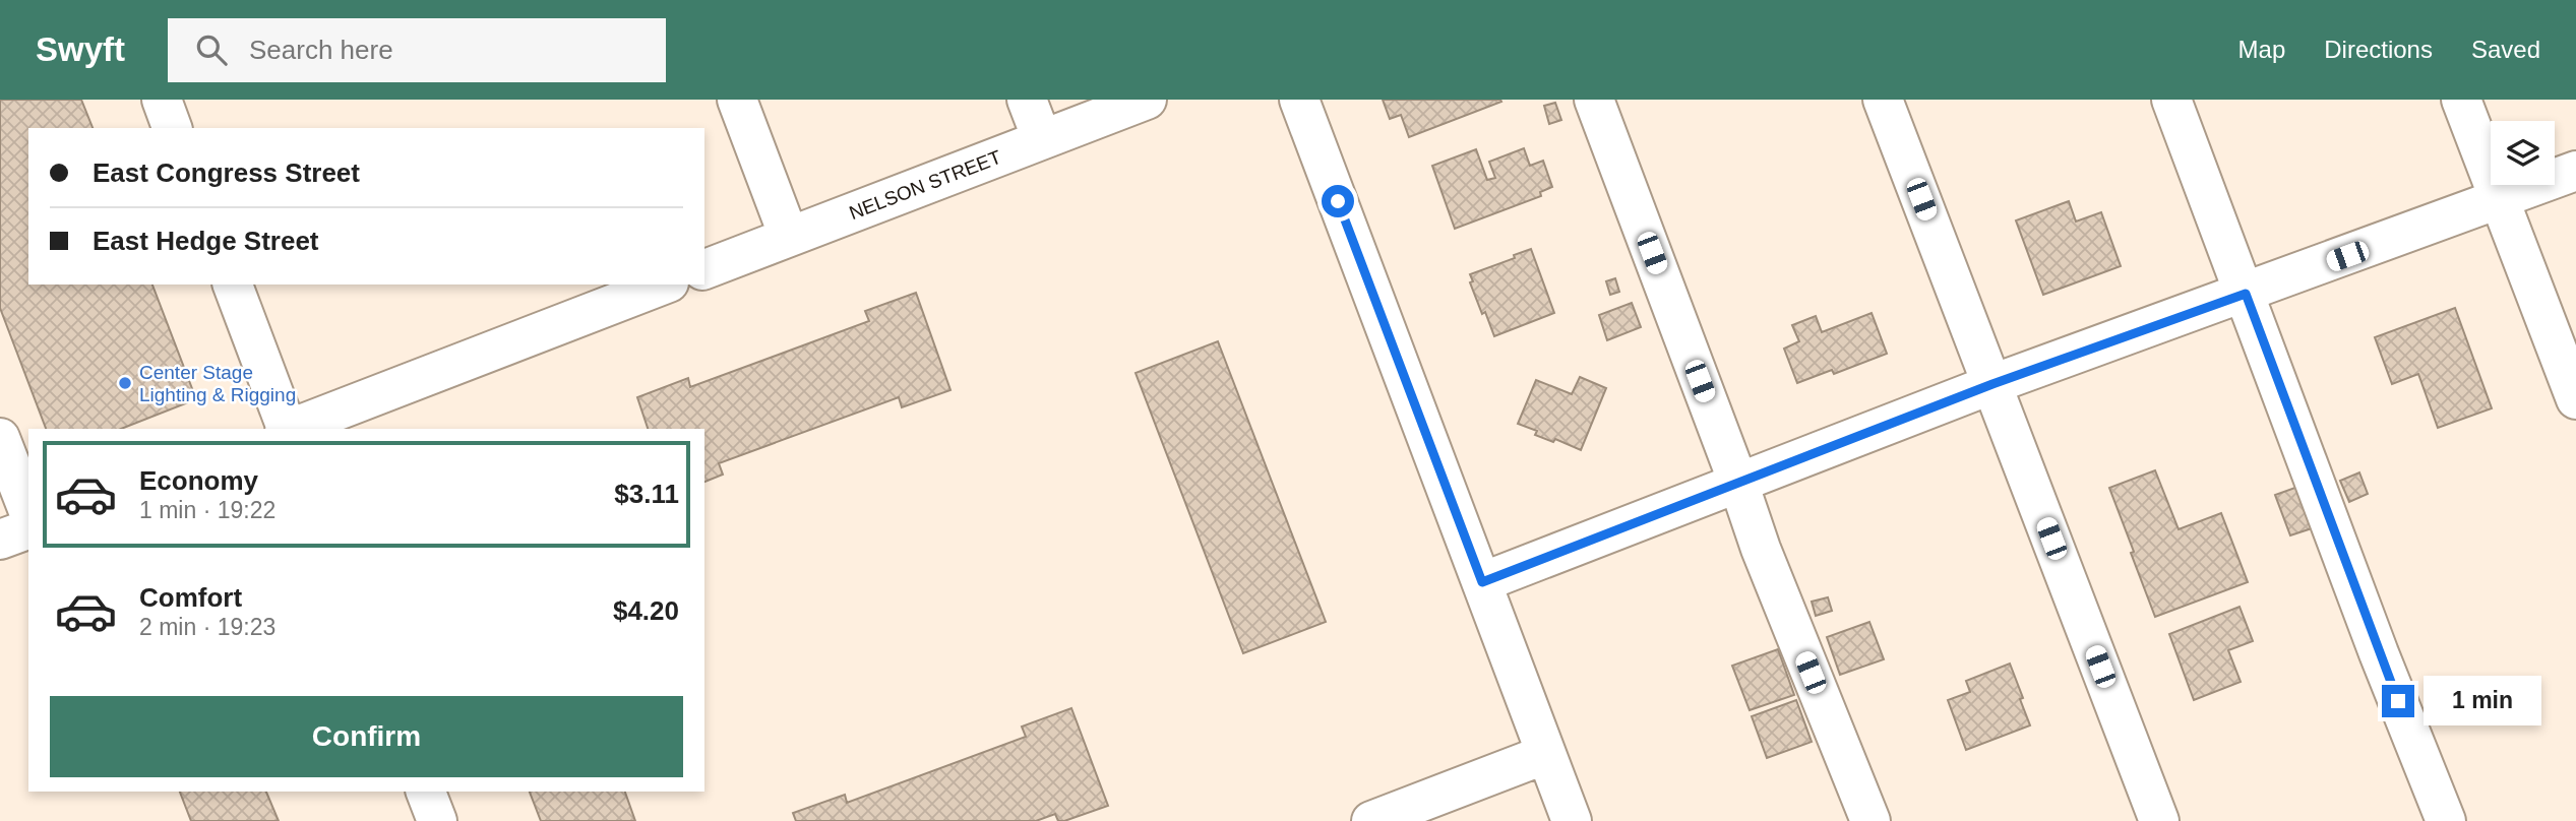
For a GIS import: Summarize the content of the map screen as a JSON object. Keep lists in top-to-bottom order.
{
  "streets": {
    "street": ["NELSON STREET"]
  },
  "places": ["Center Stage Lighting & Rigging"],
  "page": {
    "header": "Swyft",
    "search": "Search here",
    "nav": ["Map", "Directions", "Saved"],
    "banner": ["East Congress Street", "East Hedge Street"],
    "list": [
      {
        "name": "Economy",
        "note": "1 min · 19:22",
        "value": "$3.11"
      },
      {
        "name": "Comfort",
        "note": "2 min · 19:23",
        "value": "$4.20"
      }
    ],
    "bubble": "1 min",
    "buttons": "Confirm"
  }
}
